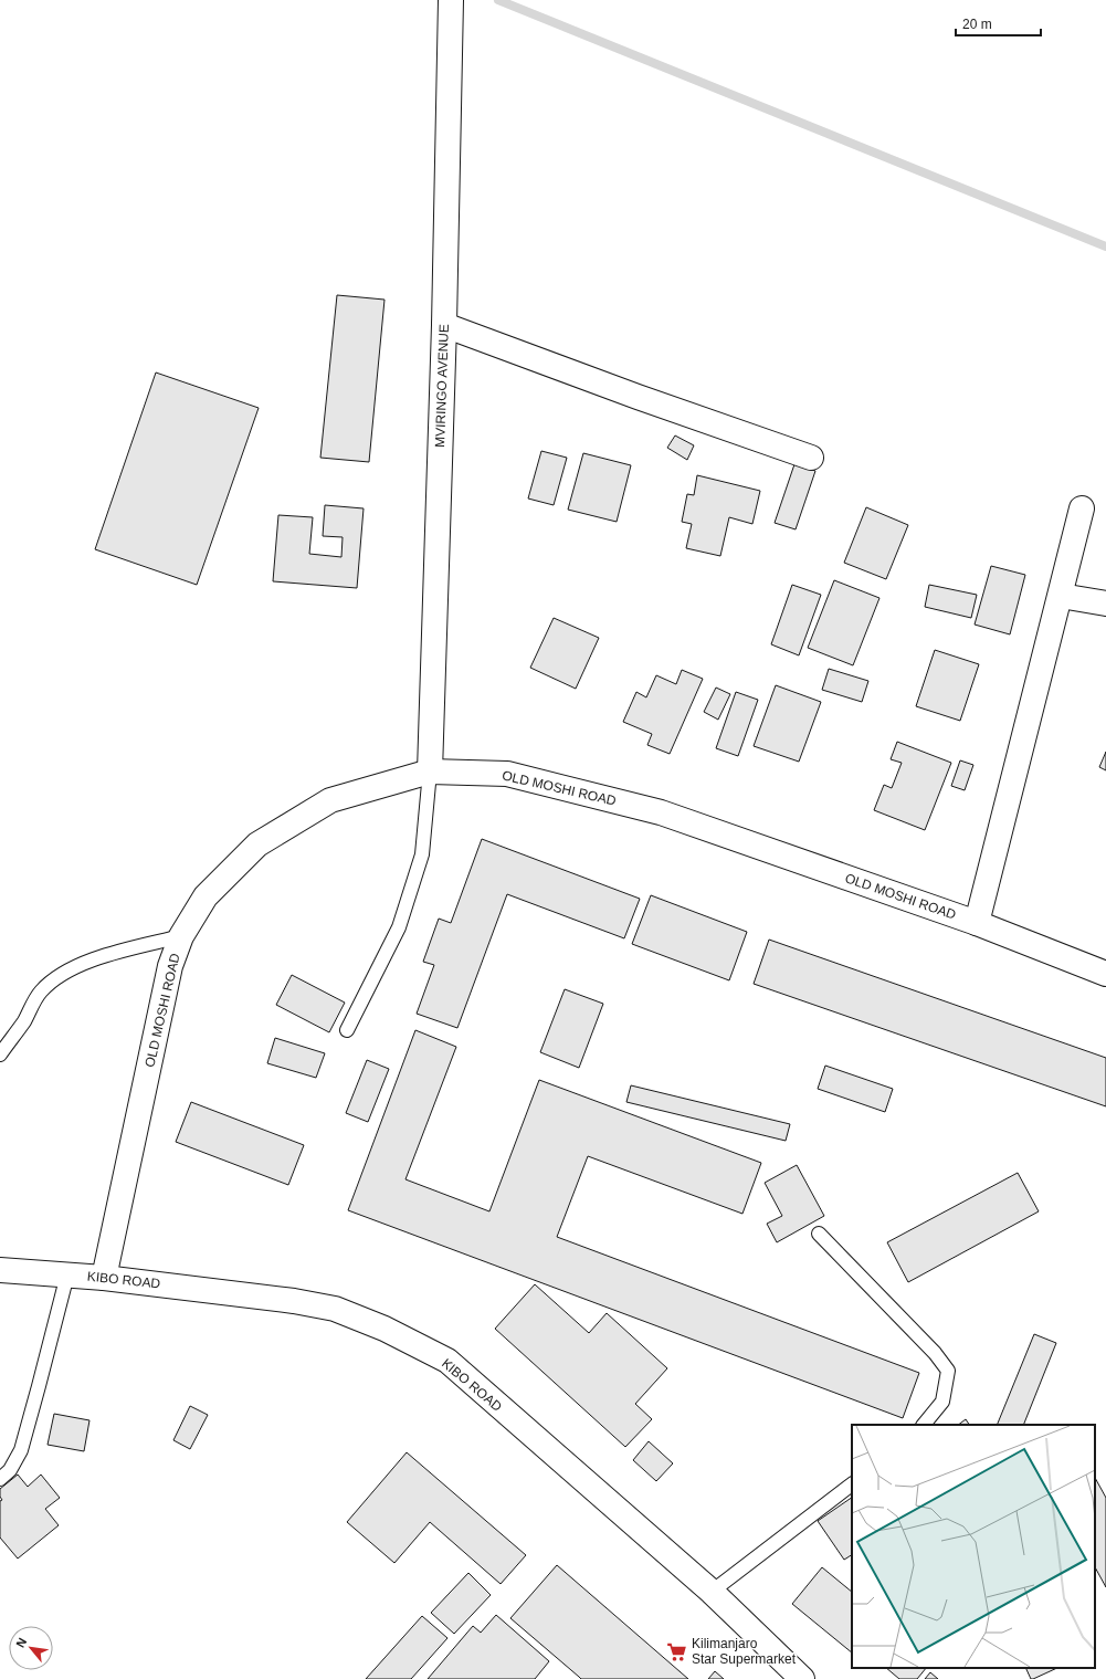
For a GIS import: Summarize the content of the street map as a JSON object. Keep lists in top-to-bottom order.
{
  "streets": {
    "street": ["MVIRINGO AVENUE", "OLD MOSHI ROAD", "KIBO ROAD"]
  },
  "crossings": [
    ["MVIRINGO AVENUE", "OLD MOSHI ROAD"],
    ["OLD MOSHI ROAD", "KIBO ROAD"]
  ],
  "places": {
    "supermarket": ["Kilimanjaro Star Supermarket"]
  },
  "scale_bar": "20 m",
  "north": "top left"
}
